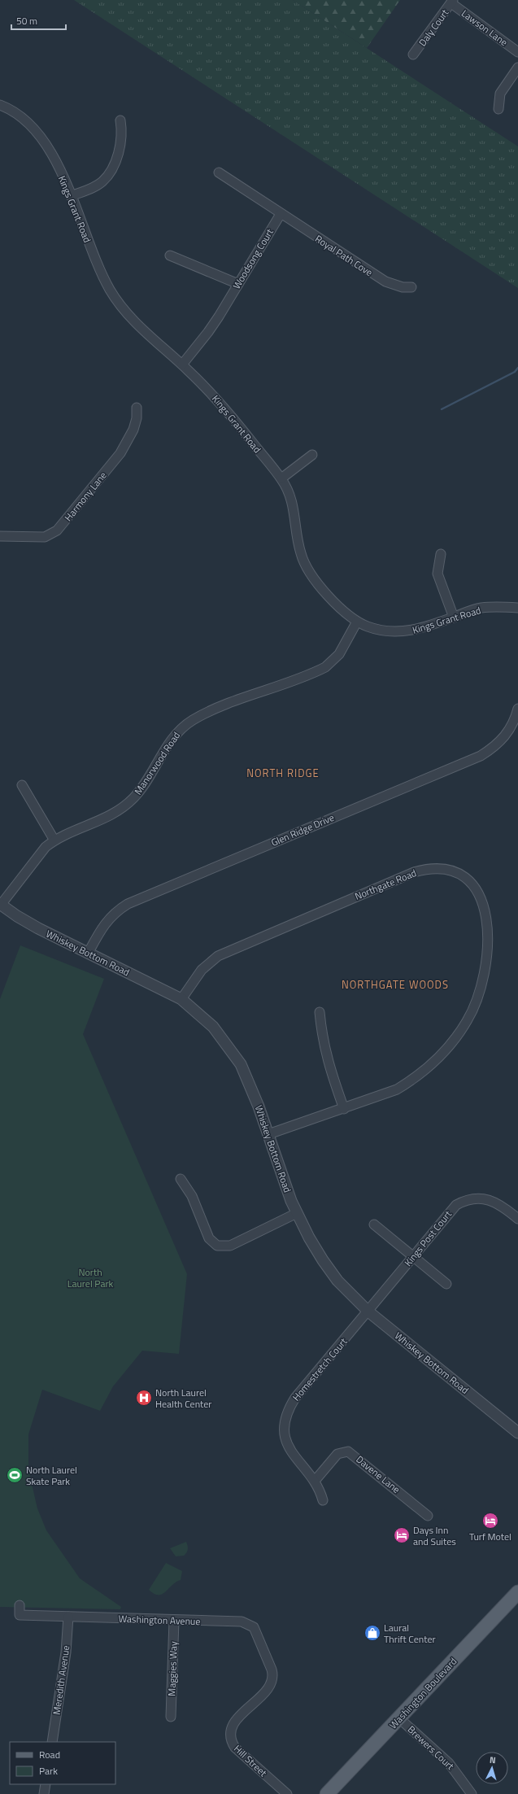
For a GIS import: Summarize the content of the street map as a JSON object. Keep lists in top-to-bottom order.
{
  "streets": {
    "main road": ["Washington Boulevard"],
    "street": [
      "Daly Court",
      "Lawson Lane",
      "Kings Grant Road",
      "Royal Path Cove",
      "Woodsong Court",
      "Harmony Lane",
      "Manorwood Road",
      "Glen Ridge Drive",
      "Northgate Road",
      "Whiskey Bottom Road",
      "Kings Post Court",
      "Homestretch Court",
      "Davene Lane",
      "Washington Avenue",
      "Maggies Way",
      "Meredith Avenue",
      "Brewers Court",
      "Hill Street"
    ]
  },
  "crossings": [
    ["Daly Court", "Lawson Lane"],
    ["Kings Grant Road", "Woodsong Court"],
    ["Kings Grant Road", "Manorwood Road"],
    ["Royal Path Cove", "Woodsong Court"],
    ["Manorwood Road", "Whiskey Bottom Road"],
    ["Glen Ridge Drive", "Whiskey Bottom Road"],
    ["Northgate Road", "Whiskey Bottom Road"],
    ["Whiskey Bottom Road", "Kings Post Court"],
    ["Whiskey Bottom Road", "Homestretch Court"],
    ["Kings Post Court", "Homestretch Court"],
    ["Homestretch Court", "Davene Lane"],
    ["Washington Avenue", "Maggies Way"],
    ["Washington Avenue", "Meredith Avenue"],
    ["Washington Avenue", "Hill Street"],
    ["Washington Boulevard", "Brewers Court"]
  ],
  "districts": ["NORTH RIDGE", "NORTHGATE WOODS"],
  "parks": ["North Laurel Park"],
  "places": {
    "hospital": ["North Laurel Health Center"],
    "sports": ["North Laurel Skate Park"],
    "hotel": ["Turf Motel", "Days Inn and Suites"],
    "shop": ["Laural Thrift Center"]
  },
  "legend": ["Road", "Park"],
  "scale_bar": "50 m",
  "north": "top"
}
